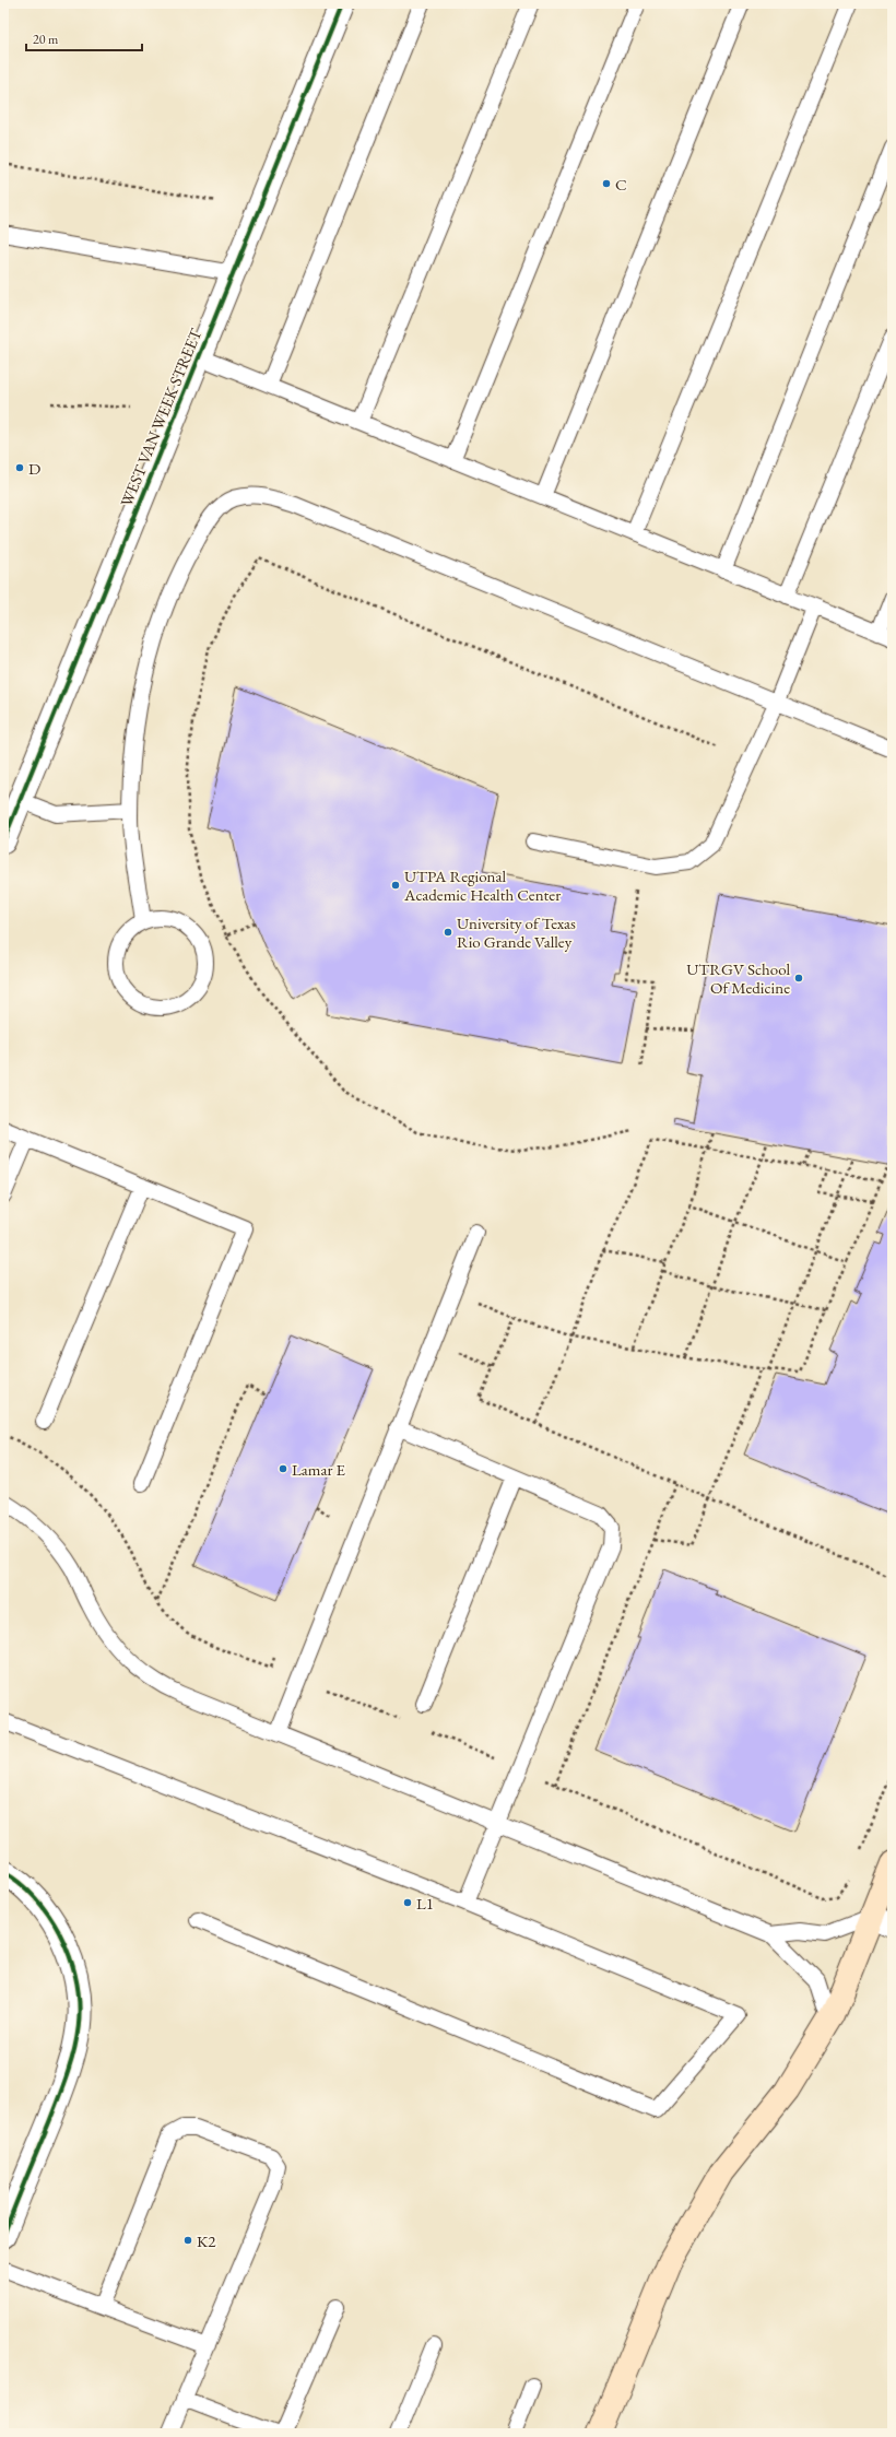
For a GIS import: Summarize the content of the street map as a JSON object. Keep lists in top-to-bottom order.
{
  "streets": {
    "street": ["WEST VAN WEEK STREET"]
  },
  "places": [
    "C",
    "D",
    "UTPA Regional Academic Health Center",
    "University of Texas Rio Grande Valley",
    "UTRGV School Of Medicine",
    "Lamar E",
    "L1",
    "K2"
  ],
  "scale_bar": "20 m"
}
